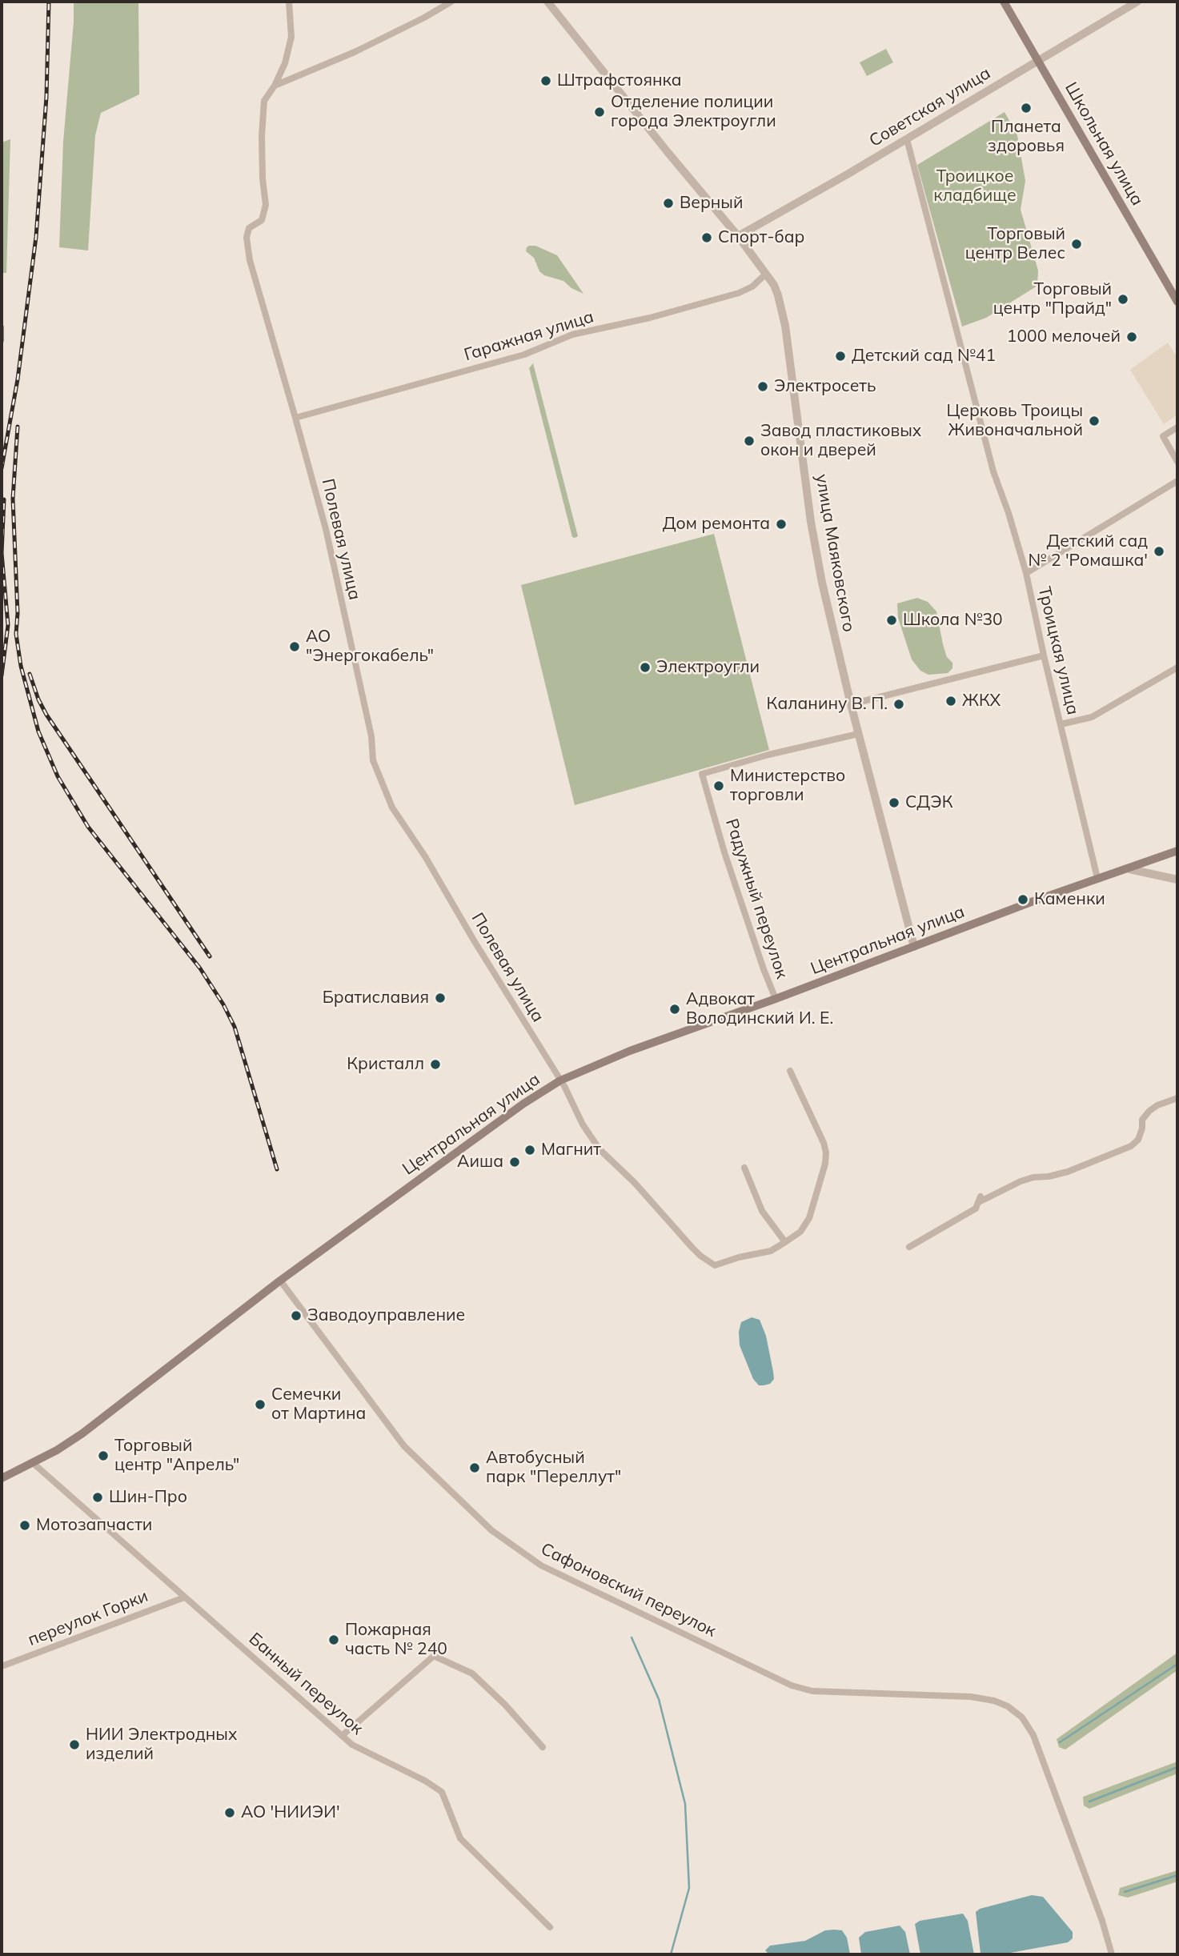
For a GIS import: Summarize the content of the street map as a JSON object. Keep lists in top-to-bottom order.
{
  "streets": {
    "main road": ["Школьная улица", "Центральная улица"],
    "street": [
      "Советская улица",
      "Гаражная улица",
      "Полевая улица",
      "улица Маяковского",
      "Троицкая улица",
      "Радужный переулок",
      "Сафоновский переулок",
      "переулок Горки",
      "Банный переулок"
    ]
  },
  "crossings": [
    ["Советская улица", "Школьная улица"],
    ["Советская улица", "улица Маяковского"],
    ["Советская улица", "Троицкая улица"],
    ["Гаражная улица", "Полевая улица"],
    ["Гаражная улица", "улица Маяковского"],
    ["Полевая улица", "Центральная улица"],
    ["улица Маяковского", "Радужный переулок"],
    ["улица Маяковского", "Центральная улица"],
    ["Троицкая улица", "Центральная улица"],
    ["Радужный переулок", "Центральная улица"],
    ["Центральная улица", "Сафоновский переулок"],
    ["Центральная улица", "Банный переулок"],
    ["переулок Горки", "Банный переулок"]
  ],
  "parks": ["Троицкое кладбище"],
  "places": [
    "Штрафстоянка",
    "Планета здоровья",
    "Отделение полиции города Электроугли",
    "Верный",
    "Спорт-бар",
    "Торговый центр Велес",
    "Торговый центр \"Прайд\"",
    "1000 мелочей",
    "Детский сад №41",
    "Электросеть",
    "Церковь Троицы Живоначальной",
    "Завод пластиковых окон и дверей",
    "Дом ремонта",
    "Детский сад № 2 'Ромашка'",
    "Школа №30",
    "АО \"Энергокабель\"",
    "Электроугли",
    "ЖКХ",
    "Каланину В. П.",
    "Министерство торговли",
    "СДЭК",
    "Каменки",
    "Братиславия",
    "Адвокат Володинский И. Е.",
    "Кристалл",
    "Магнит",
    "Аиша",
    "Заводоуправление",
    "Семечки от Мартина",
    "Торговый центр \"Апрель\"",
    "Автобусный парк \"Переллут\"",
    "Шин-Про",
    "Мотозапчасти",
    "Пожарная часть № 240",
    "НИИ Электродных изделий",
    "АО 'НИИЭИ'"
  ]
}
